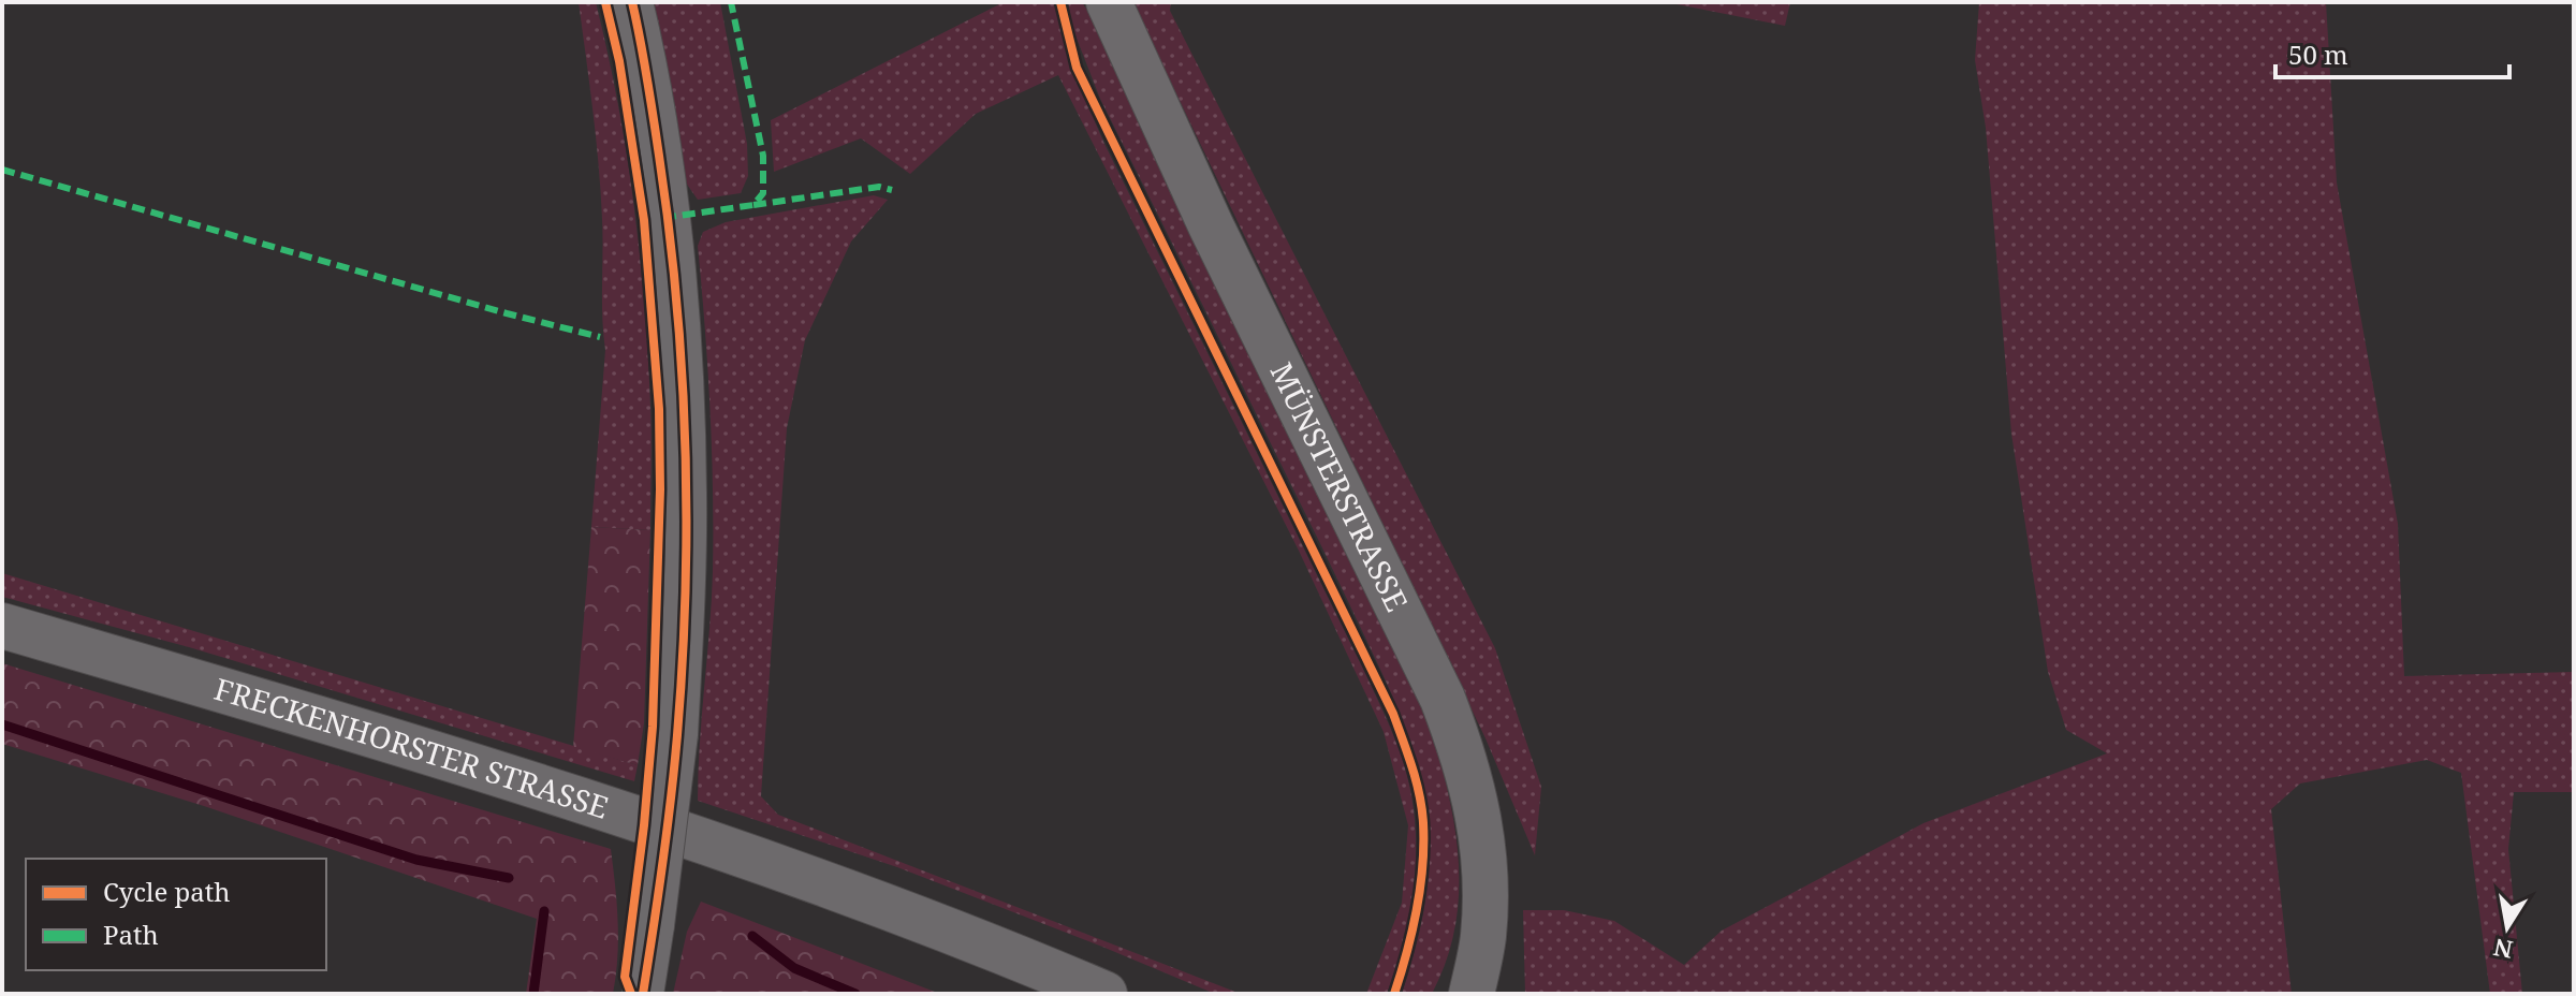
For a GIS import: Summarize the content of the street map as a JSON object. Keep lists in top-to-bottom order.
{
  "streets": {
    "main road": ["MÜNSTERSTRASSE", "FRECKENHORSTER STRASSE"]
  },
  "legend": ["Cycle path", "Path"],
  "scale_bar": "50 m",
  "north": "bottom"
}
